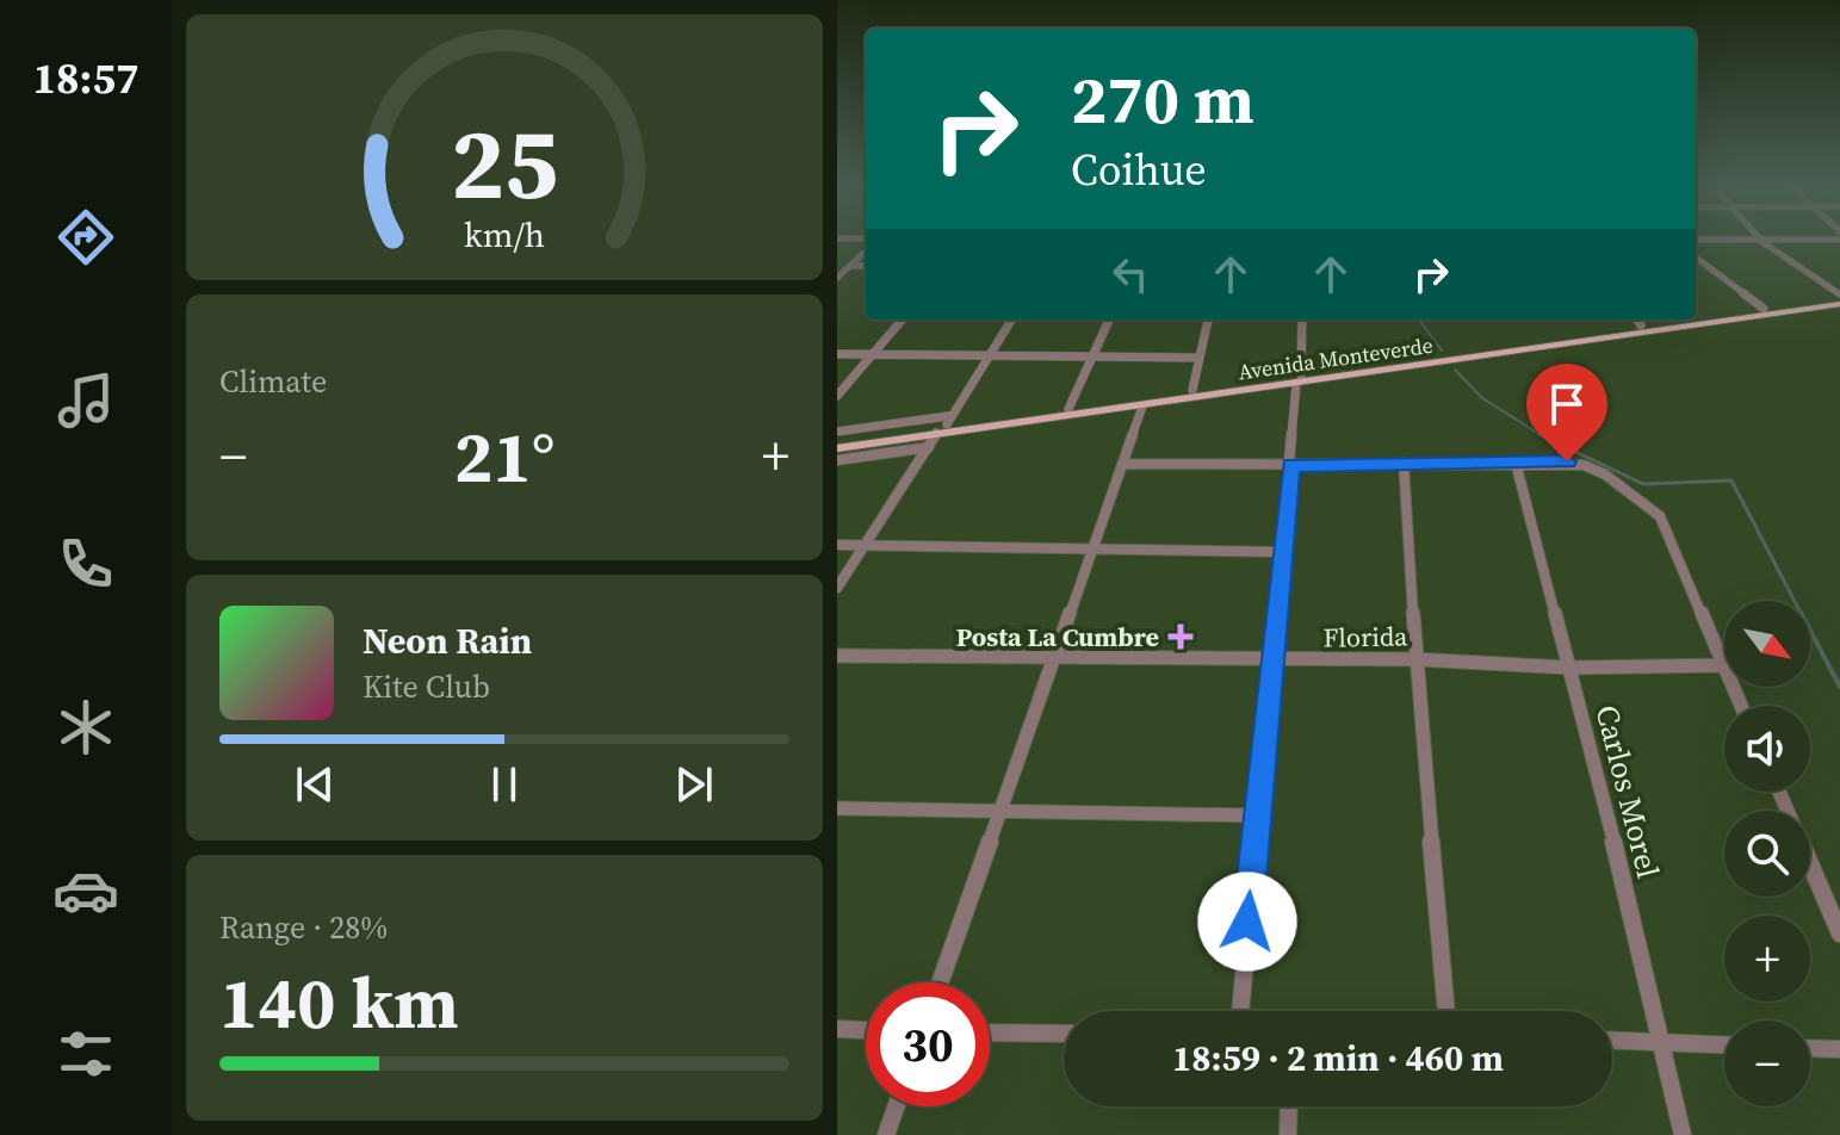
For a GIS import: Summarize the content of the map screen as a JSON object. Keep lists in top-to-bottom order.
{
  "streets": {
    "main road": ["Avenida Monteverde"],
    "street": ["Florida", "Carlos Morel"]
  },
  "crossings": [
    ["Florida", "Carlos Morel"]
  ],
  "places": {
    "health": ["Posta La Cumbre"]
  },
  "north": "bottom right",
  "page": {
    "tabs": "18:57",
    "turn": ["270 m", "Coihue"],
    "tile": [
      "Climate",
      ["Range · 28%", "140 km"]
    ],
    "heat": ["−", "21°", "+"],
    "map_buttons": ["+", "−"],
    "song": ["Neon Rain", "Kite Club"],
    "limit": "30",
    "trip": "18:59 · 2 min · 460 m",
    "gauge": ["25", "km/h"]
  }
}
